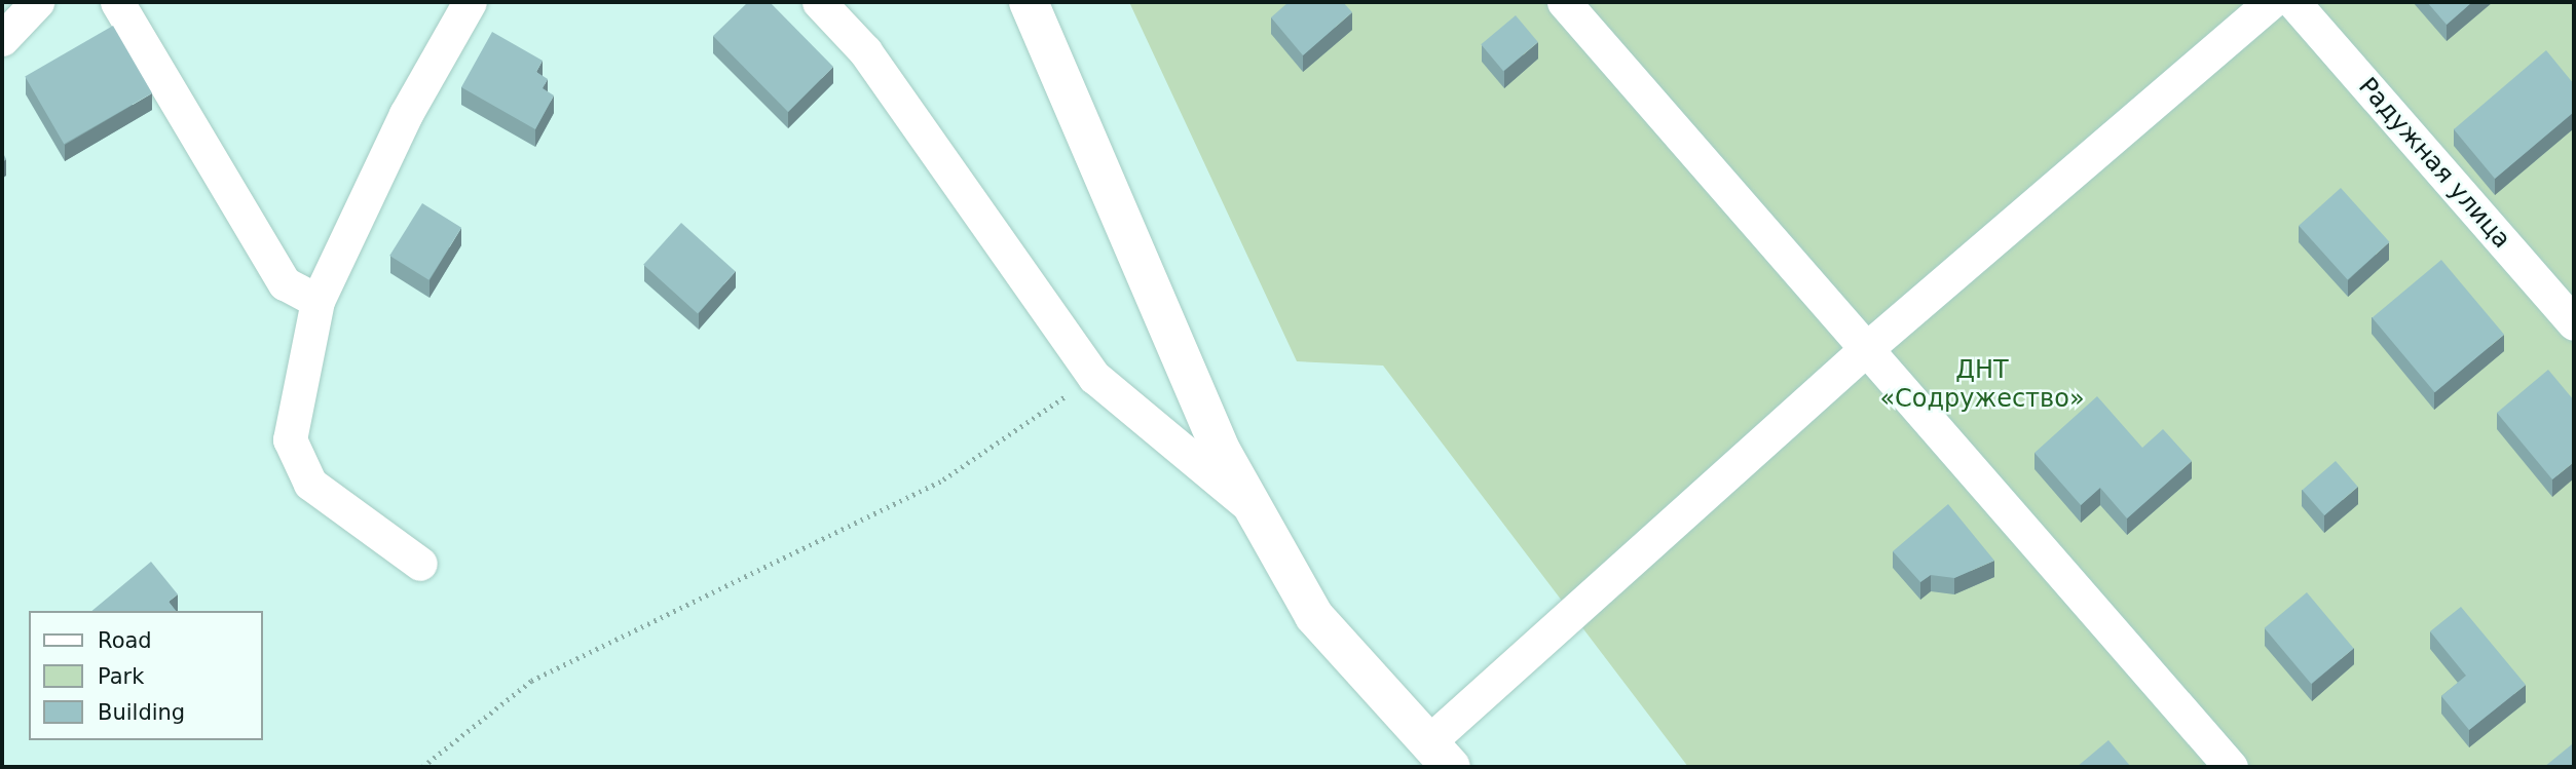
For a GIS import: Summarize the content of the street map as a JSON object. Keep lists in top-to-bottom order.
{
  "streets": {
    "street": ["Радужная улица"]
  },
  "parks": ["ДНТ «Содружество»"],
  "legend": ["Road", "Park", "Building"]
}
